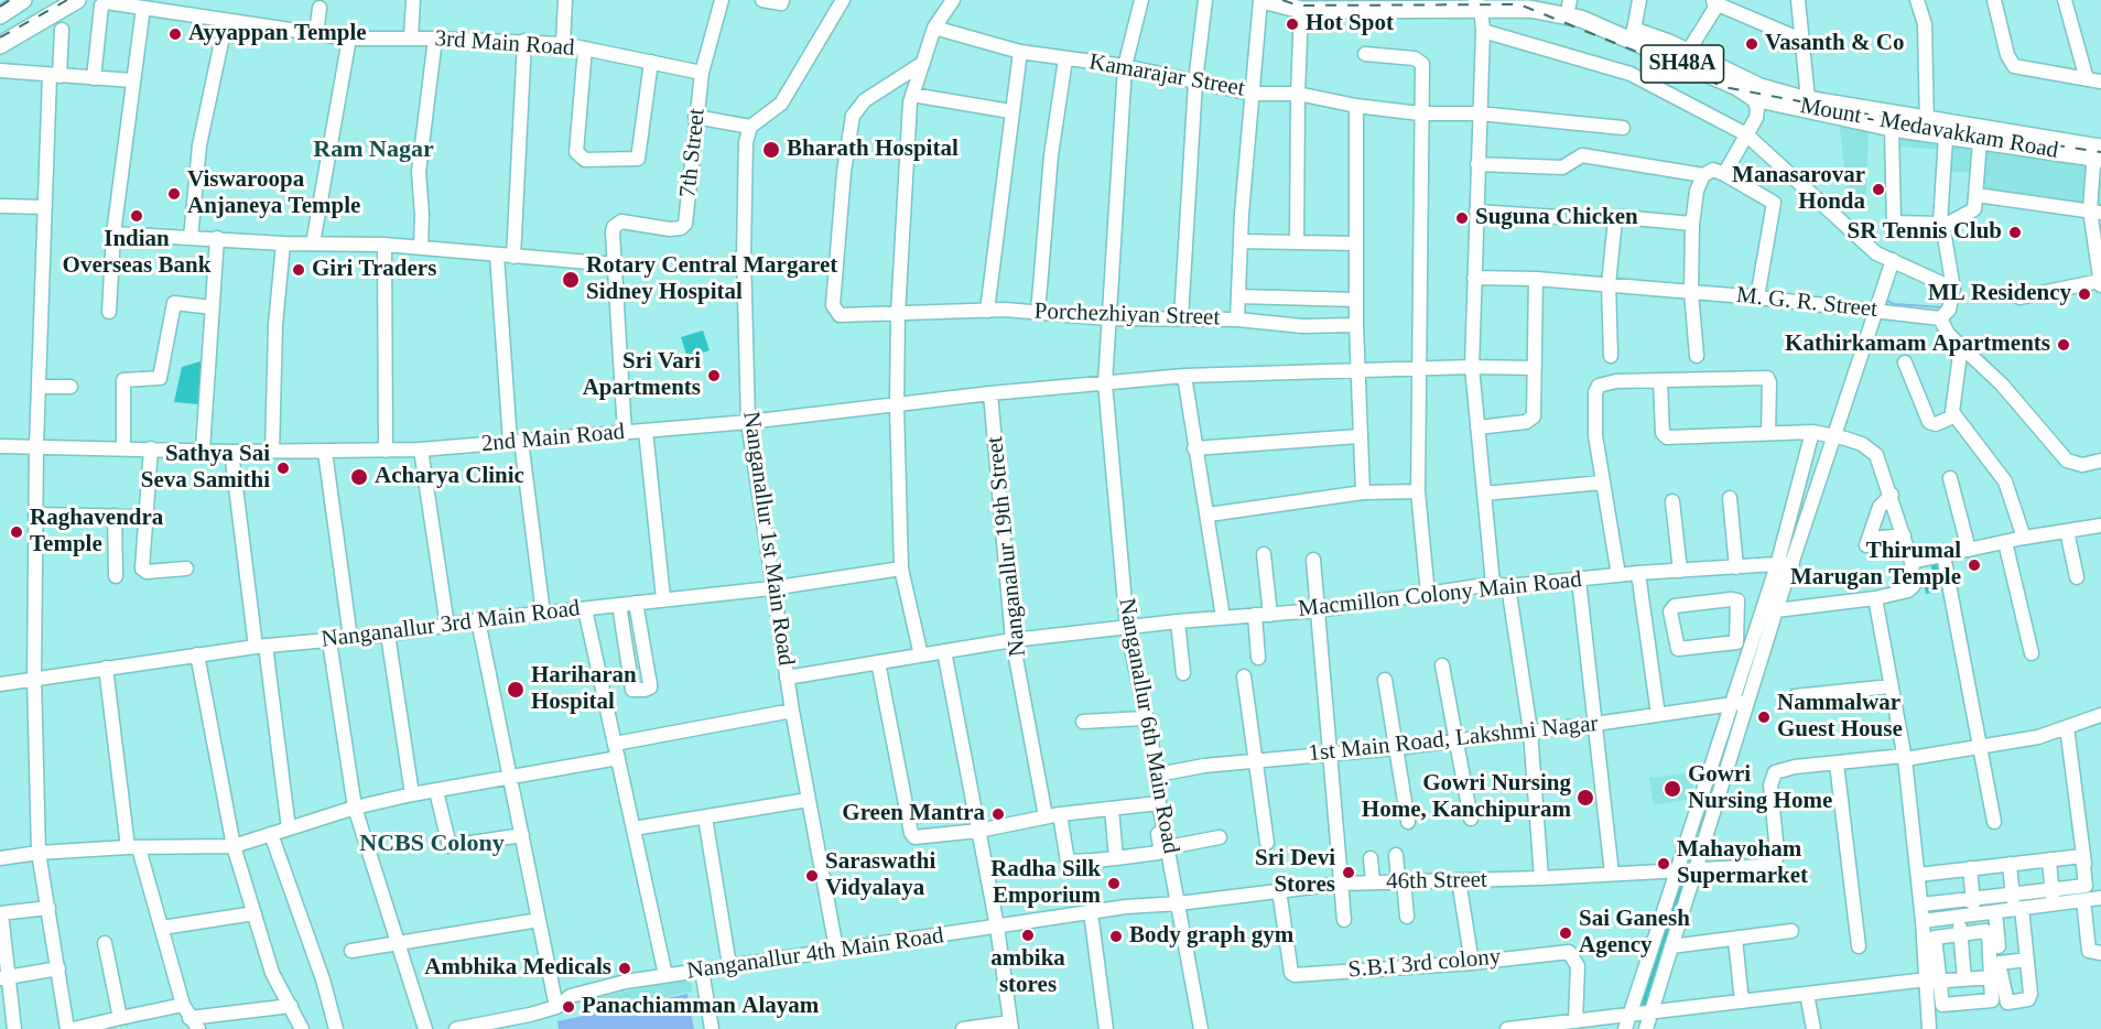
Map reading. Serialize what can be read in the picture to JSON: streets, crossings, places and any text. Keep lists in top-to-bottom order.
{
  "streets": {
    "main road": ["SH48A", "Mount - Medavakkam Road"],
    "street": [
      "3rd Main Road",
      "Kamarajar Street",
      "7th Street",
      "M. G. R. Street",
      "Porchezhiyan Street",
      "2nd Main Road",
      "Nanganallur 1st Main Road",
      "Nanganallur 19th Street",
      "Macmillon Colony Main Road",
      "Nanganallur 3rd Main Road",
      "Nanganallur 6th Main Road",
      "1st Main Road, Lakshmi Nagar",
      "46th Street",
      "Nanganallur 4th Main Road",
      "S.B.I 3rd colony"
    ]
  },
  "crossings": [
    ["3rd Main Road", "7th Street"],
    ["Kamarajar Street", "Nanganallur 6th Main Road"],
    ["7th Street", "2nd Main Road"],
    ["Porchezhiyan Street", "Nanganallur 6th Main Road"],
    ["2nd Main Road", "Nanganallur 1st Main Road"],
    ["2nd Main Road", "Nanganallur 19th Street"],
    ["2nd Main Road", "Nanganallur 6th Main Road"],
    ["Nanganallur 1st Main Road", "Macmillon Colony Main Road"],
    ["Nanganallur 1st Main Road", "Nanganallur 3rd Main Road"],
    ["Nanganallur 1st Main Road", "Nanganallur 4th Main Road"],
    ["Nanganallur 19th Street", "Macmillon Colony Main Road"],
    ["Macmillon Colony Main Road", "Nanganallur 6th Main Road"],
    ["Nanganallur 6th Main Road", "1st Main Road, Lakshmi Nagar"],
    ["Nanganallur 6th Main Road", "46th Street"],
    ["Nanganallur 6th Main Road", "Nanganallur 4th Main Road"],
    ["46th Street", "Nanganallur 4th Main Road"],
    ["46th Street", "S.B.I 3rd colony"]
  ],
  "districts": ["Ram Nagar", "NCBS Colony"],
  "places": [
    "Hot Spot",
    "Ayyappan Temple",
    "Vasanth & Co",
    "Bharath Hospital",
    "Manasarovar Honda",
    "Viswaroopa Anjaneya Temple",
    "Indian Overseas Bank",
    "Suguna Chicken",
    "SR Tennis Club",
    "Giri Traders",
    "Rotary Central Margaret Sidney Hospital",
    "ML Residency",
    "Kathirkamam Apartments",
    "Sri Vari Apartments",
    "Sathya Sai Seva Samithi",
    "Acharya Clinic",
    "Raghavendra Temple",
    "Thirumal Marugan Temple",
    "Hariharan Hospital",
    "Nammalwar Guest House",
    "Gowri Nursing Home",
    "Gowri Nursing Home, Kanchipuram",
    "Green Mantra",
    "Mahayoham Supermarket",
    "Sri Devi Stores",
    "Saraswathi Vidyalaya",
    "Radha Silk Emporium",
    "Sai Ganesh Agency",
    "ambika stores",
    "Body graph gym",
    "Ambhika Medicals",
    "Panachiamman Alayam"
  ]
}
